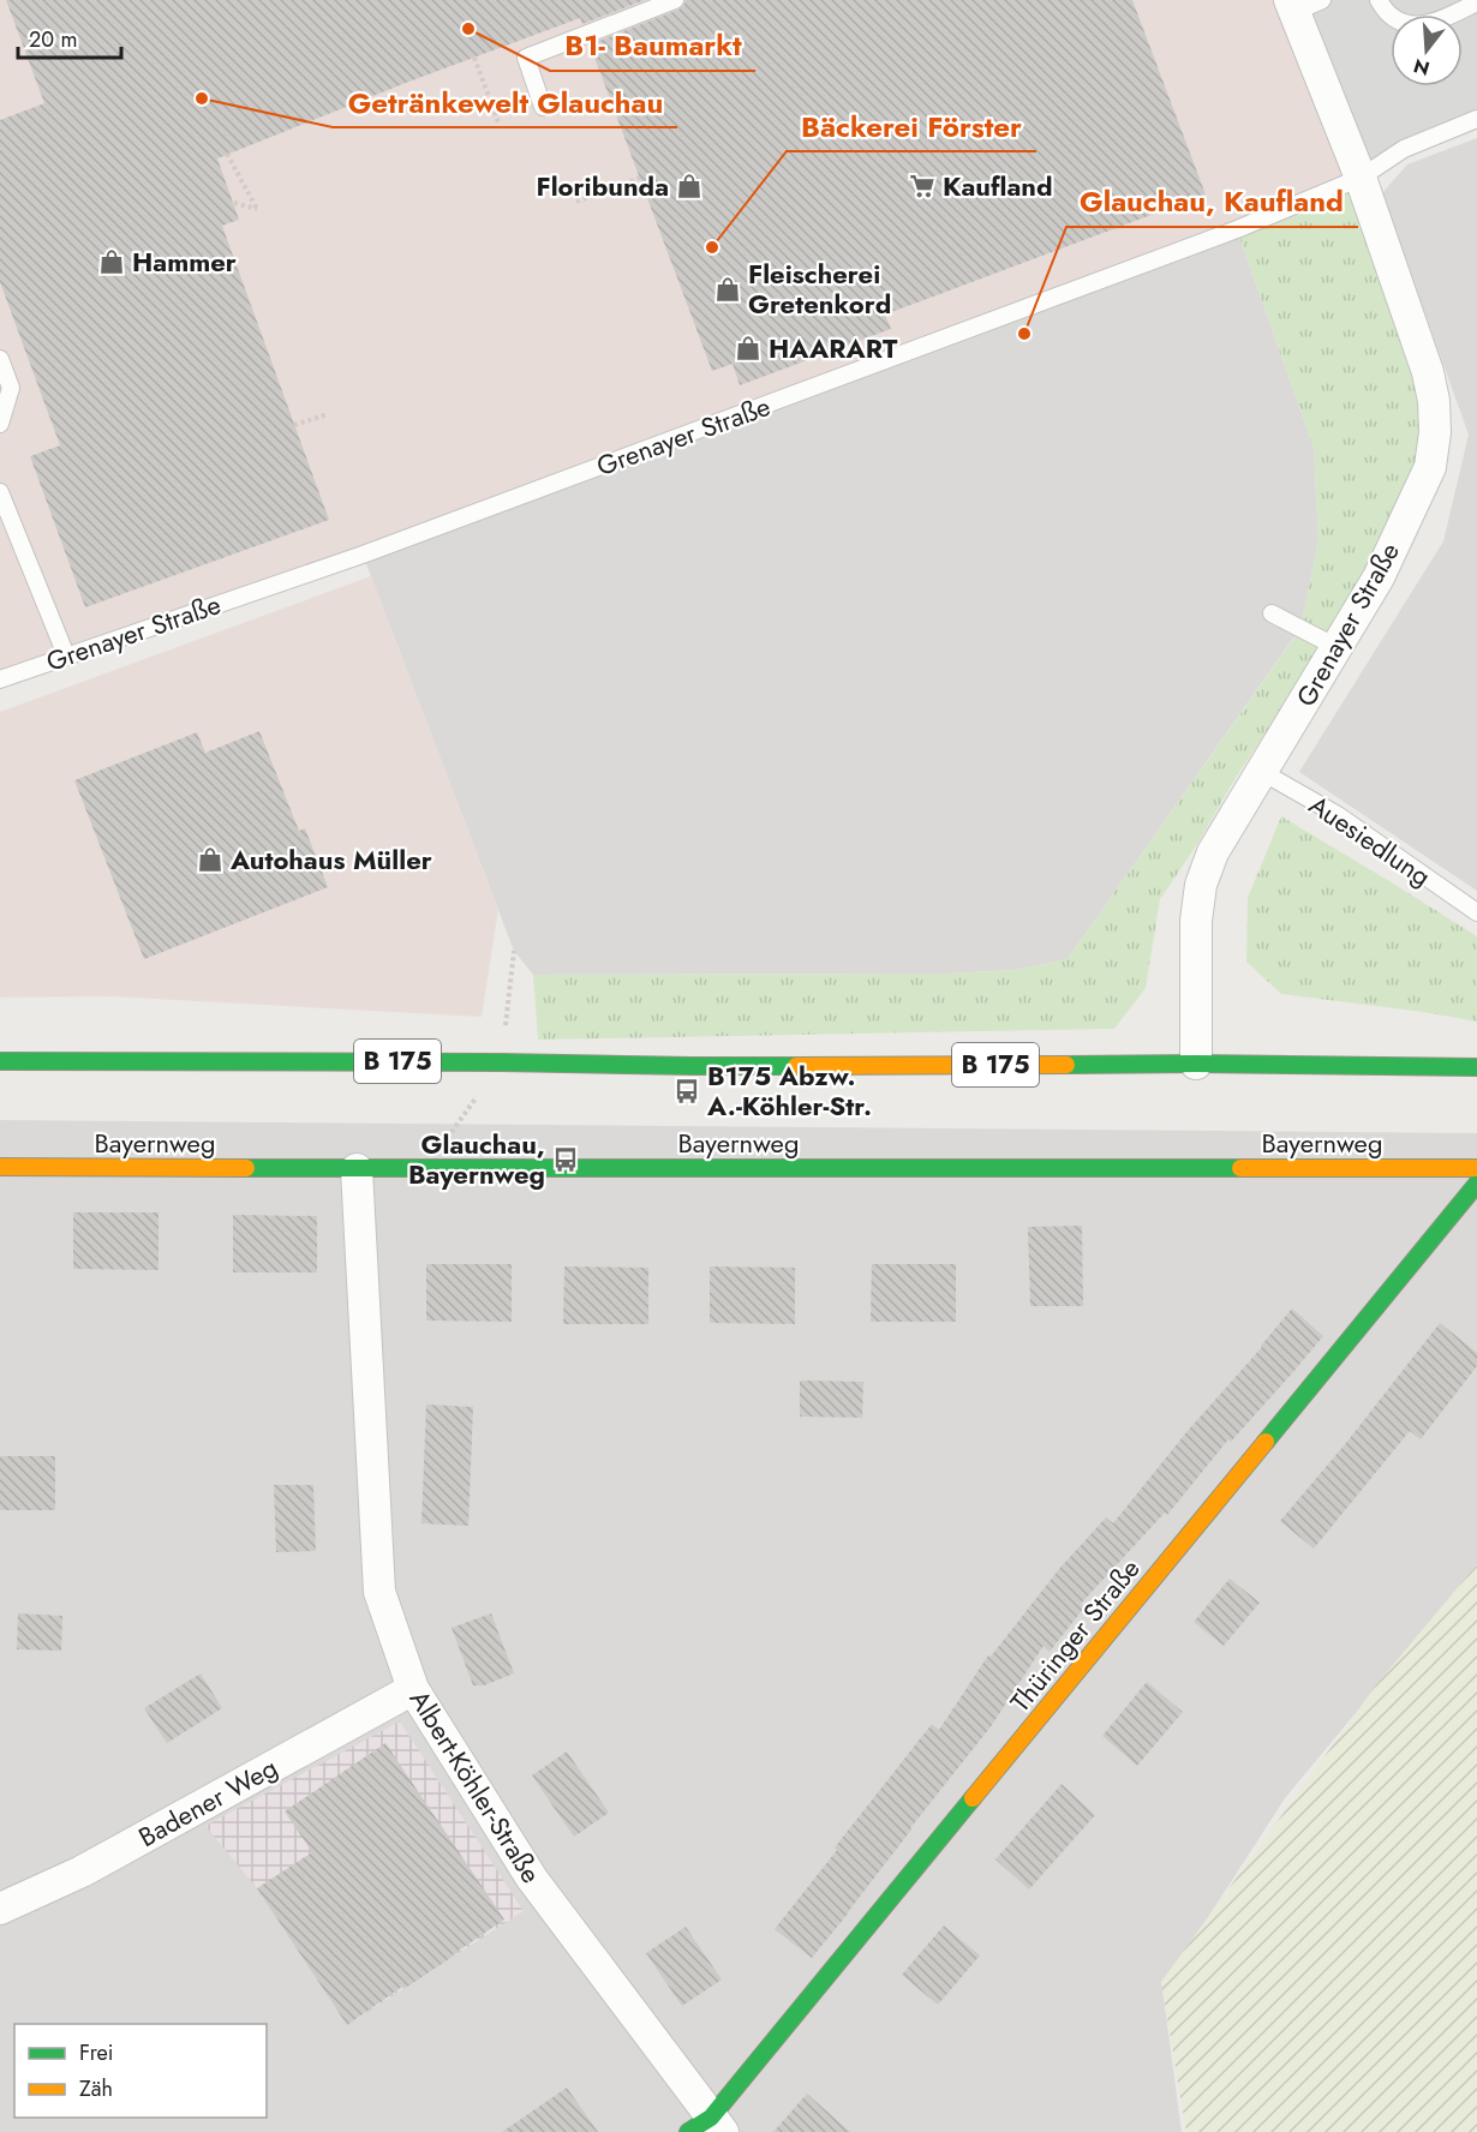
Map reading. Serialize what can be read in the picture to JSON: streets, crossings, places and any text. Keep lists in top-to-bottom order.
{
  "streets": {
    "street": [
      "Grenayer Straße",
      "B 175",
      "Bayernweg",
      "Thüringer Straße",
      "Albert-Köhler-Straße",
      "Badener Weg"
    ],
    "lane": ["Auesiedlung"]
  },
  "crossings": [
    ["Grenayer Straße", "Auesiedlung"],
    ["Grenayer Straße", "B 175"],
    ["Bayernweg", "Albert-Köhler-Straße"],
    ["Thüringer Straße", "Albert-Köhler-Straße"],
    ["Albert-Köhler-Straße", "Badener Weg"]
  ],
  "places": {
    "other": [
      "B1- Baumarkt",
      "Getränkewelt Glauchau",
      "Bäckerei Förster",
      "Glauchau, Kaufland"
    ],
    "shop": [
      "Floribunda",
      "Hammer",
      "Fleischerei Gretenkord",
      "HAARART",
      "Autohaus Müller"
    ],
    "supermarket": ["Kaufland"],
    "bus stop": ["B175 Abzw. A.-Köhler-Str.", "Glauchau, Bayernweg"]
  },
  "legend": ["Frei", "Zäh"],
  "scale_bar": "20 m",
  "north": "bottom"
}
